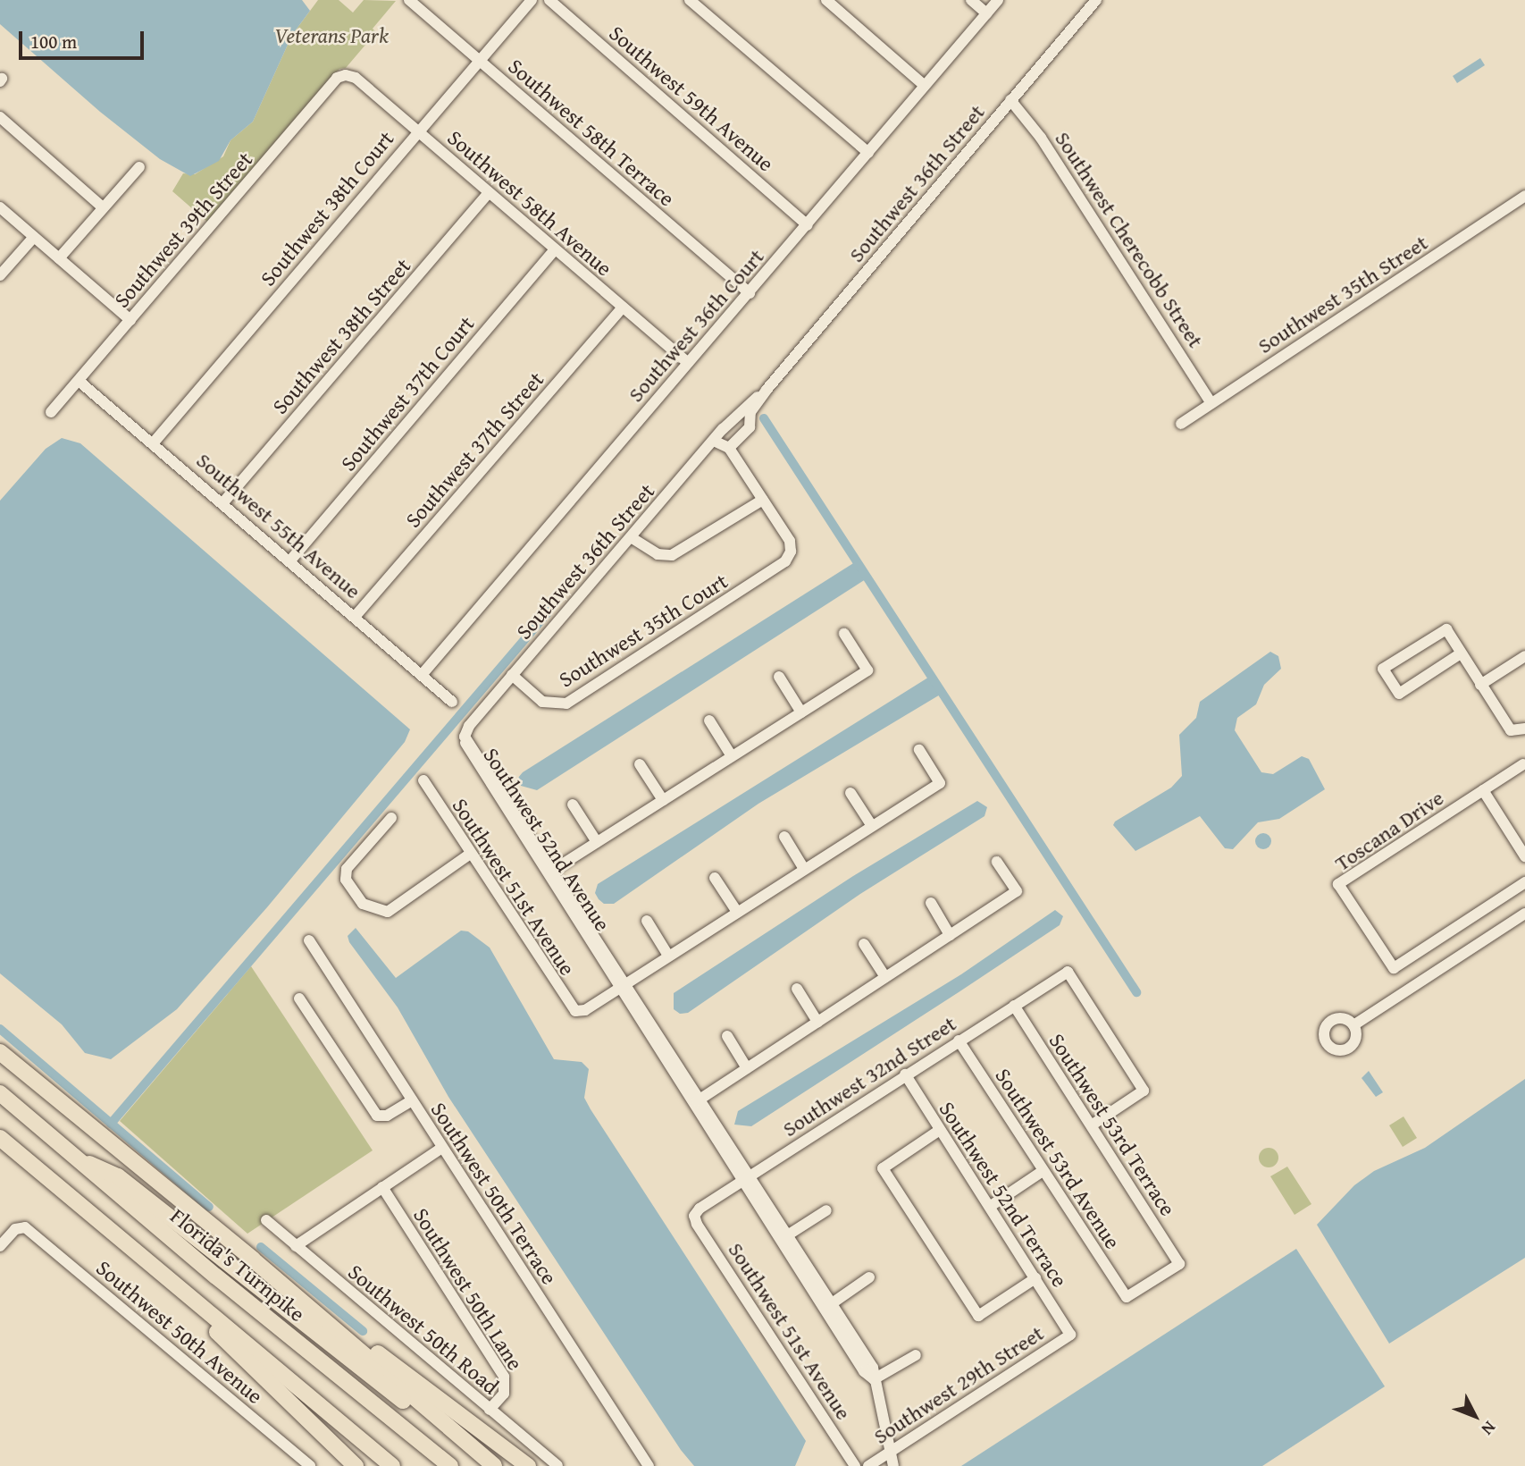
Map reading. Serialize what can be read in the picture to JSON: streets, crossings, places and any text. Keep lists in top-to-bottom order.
{
  "streets": {
    "highway": ["Florida's Turnpike"],
    "street": [
      "Southwest 59th Avenue",
      "Southwest 58th Terrace",
      "Southwest 36th Street",
      "Southwest 58th Avenue",
      "Southwest 38th Court",
      "Southwest 39th Street",
      "Southwest Cherecobb Street",
      "Southwest 35th Street",
      "Southwest 36th Court",
      "Southwest 38th Street",
      "Southwest 37th Court",
      "Southwest 37th Street",
      "Southwest 55th Avenue",
      "Southwest 35th Court",
      "Toscana Drive",
      "Southwest 52nd Avenue",
      "Southwest 51st Avenue",
      "Southwest 32nd Street",
      "Southwest 53rd Terrace",
      "Southwest 53rd Avenue",
      "Southwest 50th Terrace",
      "Southwest 52nd Terrace",
      "Southwest 50th Lane",
      "Southwest 50th Road",
      "Southwest 50th Avenue",
      "Southwest 29th Street"
    ]
  },
  "crossings": [
    ["Southwest 59th Avenue", "Southwest 36th Court"],
    ["Southwest 58th Terrace", "Southwest 38th Court"],
    ["Southwest 58th Terrace", "Southwest 36th Court"],
    ["Southwest 36th Street", "Southwest Cherecobb Street"],
    ["Southwest 36th Street", "Southwest 35th Court"],
    ["Southwest 36th Street", "Southwest 52nd Avenue"],
    ["Southwest 58th Avenue", "Southwest 38th Court"],
    ["Southwest 58th Avenue", "Southwest 39th Street"],
    ["Southwest 58th Avenue", "Southwest 36th Court"],
    ["Southwest 58th Avenue", "Southwest 38th Street"],
    ["Southwest 58th Avenue", "Southwest 37th Court"],
    ["Southwest 58th Avenue", "Southwest 37th Street"],
    ["Southwest 38th Court", "Southwest 55th Avenue"],
    ["Southwest 39th Street", "Southwest 55th Avenue"],
    ["Southwest Cherecobb Street", "Southwest 35th Street"],
    ["Southwest 36th Court", "Southwest 55th Avenue"],
    ["Southwest 38th Street", "Southwest 55th Avenue"],
    ["Southwest 37th Court", "Southwest 55th Avenue"],
    ["Southwest 37th Street", "Southwest 55th Avenue"],
    ["Southwest 52nd Avenue", "Southwest 51st Avenue"],
    ["Southwest 52nd Avenue", "Southwest 32nd Street"],
    ["Southwest 52nd Avenue", "Southwest 29th Street"],
    ["Southwest 51st Avenue", "Southwest 32nd Street"],
    ["Southwest 32nd Street", "Southwest 53rd Terrace"],
    ["Southwest 32nd Street", "Southwest 53rd Avenue"],
    ["Southwest 32nd Street", "Southwest 52nd Terrace"],
    ["Southwest 53rd Terrace", "Southwest 53rd Avenue"],
    ["Southwest 52nd Terrace", "Southwest 29th Street"],
    ["Southwest 50th Lane", "Southwest 50th Road"]
  ],
  "parks": ["Veterans Park"],
  "scale_bar": "100 m",
  "north": "bottom right"
}
